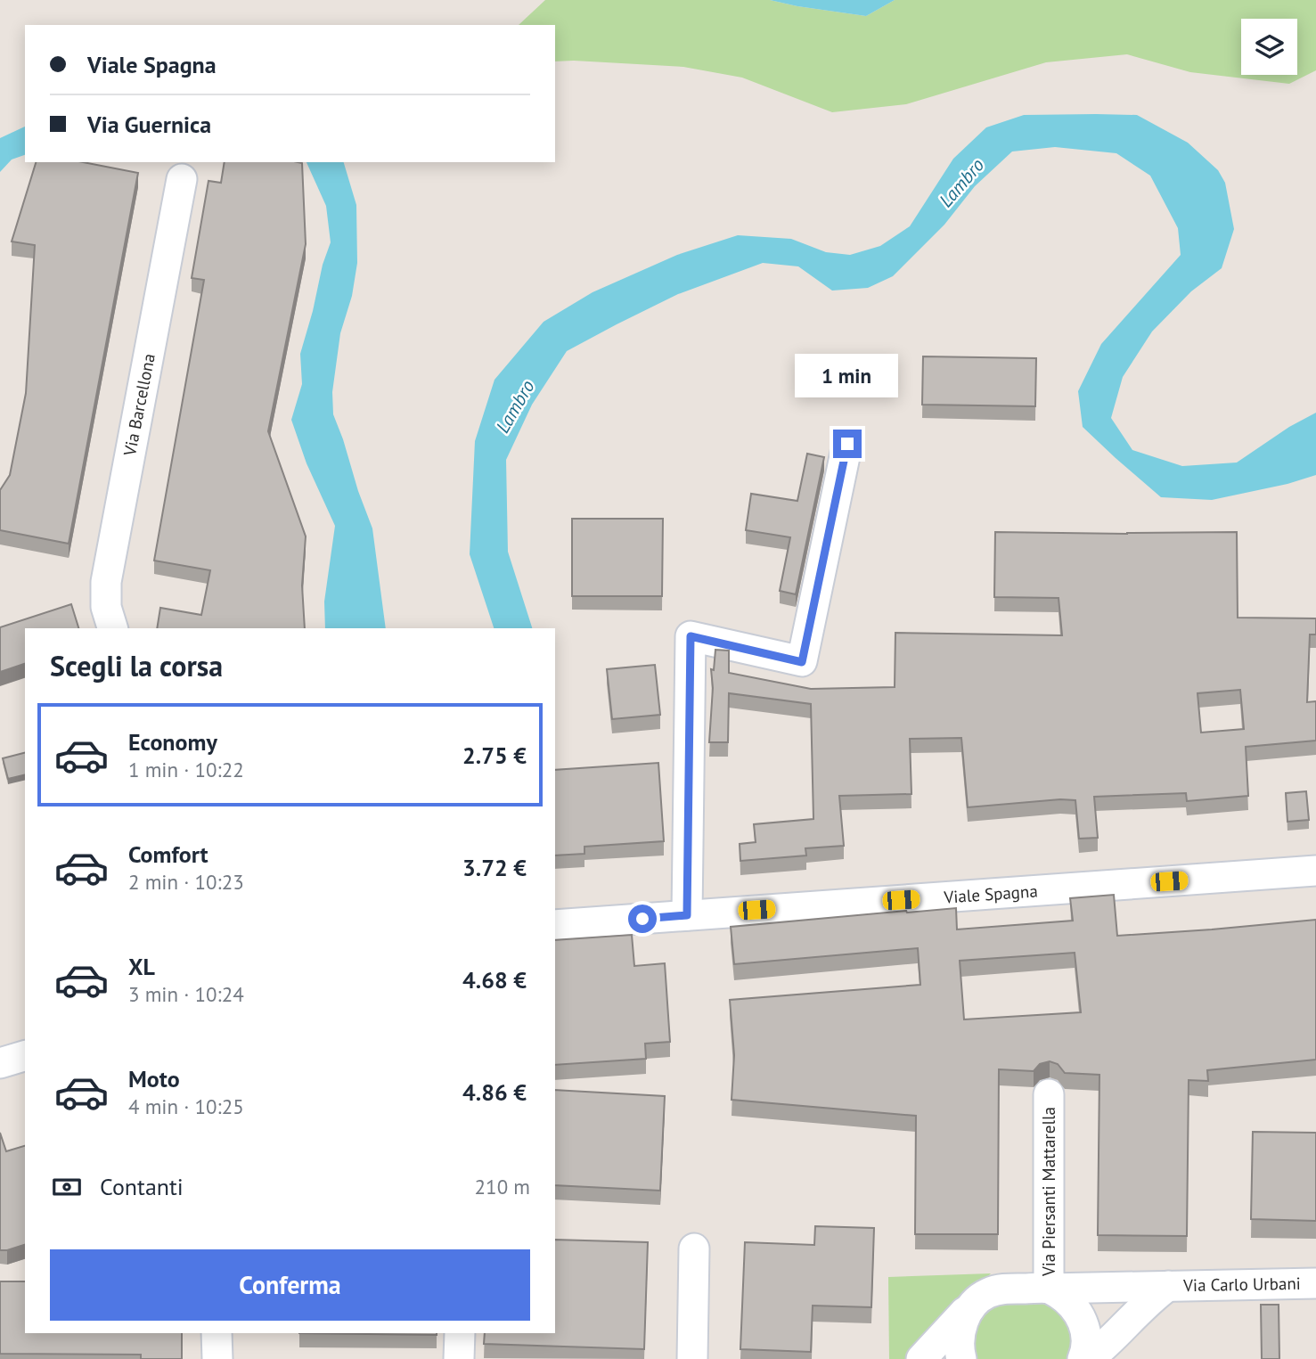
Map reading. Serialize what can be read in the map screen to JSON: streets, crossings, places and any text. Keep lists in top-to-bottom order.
{
  "streets": {
    "street": [
      "Via Barcellona",
      "Viale Spagna",
      "Via Piersanti Mattarella",
      "Via Carlo Urbani"
    ]
  },
  "crossings": [
    ["Via Piersanti Mattarella", "Via Carlo Urbani"]
  ],
  "water": ["Lambro"],
  "page": {
    "banner": ["Viale Spagna", "Via Guernica"],
    "bubble": "1 min",
    "heading": "Scegli la corsa",
    "list": [
      {
        "name": "Economy",
        "note": "1 min · 10:22",
        "value": "2.75 €"
      },
      {
        "name": "Comfort",
        "note": "2 min · 10:23",
        "value": "3.72 €"
      },
      {
        "name": "XL",
        "note": "3 min · 10:24",
        "value": "4.68 €"
      },
      {
        "name": "Moto",
        "note": "4 min · 10:25",
        "value": "4.86 €"
      }
    ],
    "pay": ["Contanti", "210 m"],
    "buttons": "Conferma"
  }
}
